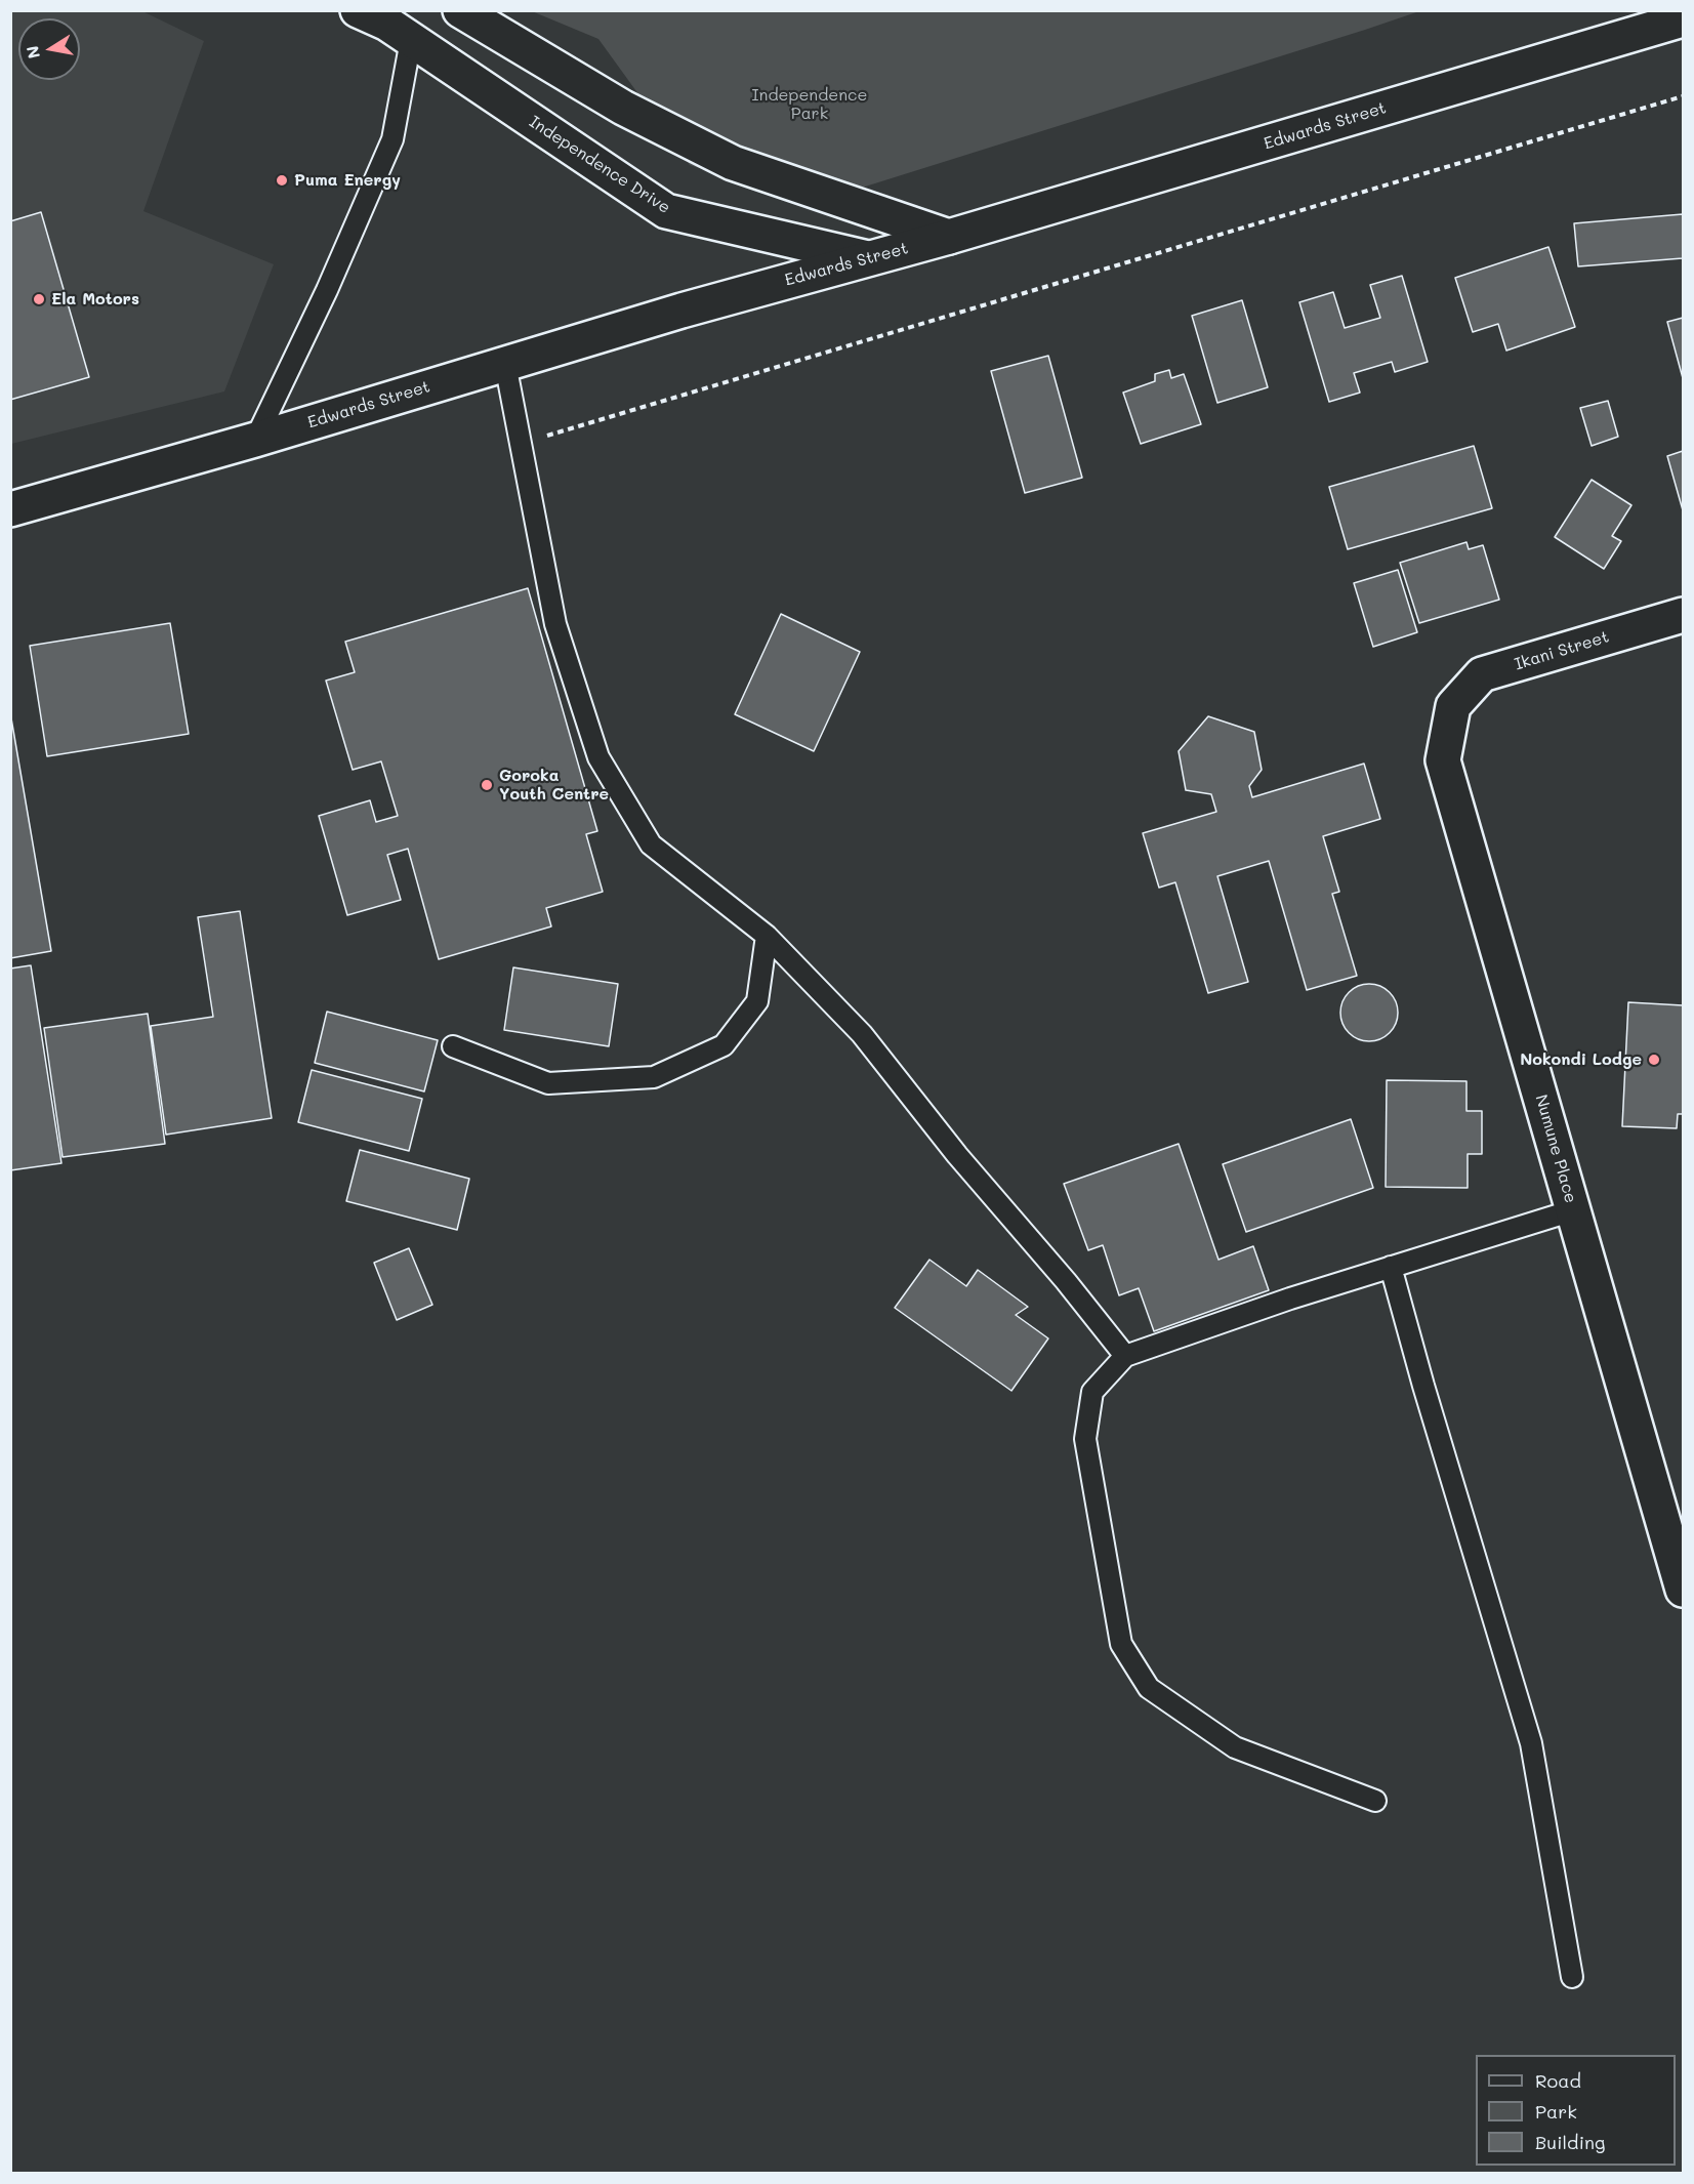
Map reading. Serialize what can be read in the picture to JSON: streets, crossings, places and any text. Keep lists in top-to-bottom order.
{
  "streets": {
    "main road": [
      "Edwards Street",
      "Independence Drive",
      "Ikani Street",
      "Numune Place"
    ]
  },
  "crossings": [
    ["Edwards Street", "Independence Drive"],
    ["Ikani Street", "Numune Place"]
  ],
  "parks": ["Independence Park"],
  "places": [
    "Puma Energy",
    "Ela Motors",
    "Goroka Youth Centre",
    "Nokondi Lodge"
  ],
  "legend": ["Road", "Park", "Building"],
  "north": "left"
}
